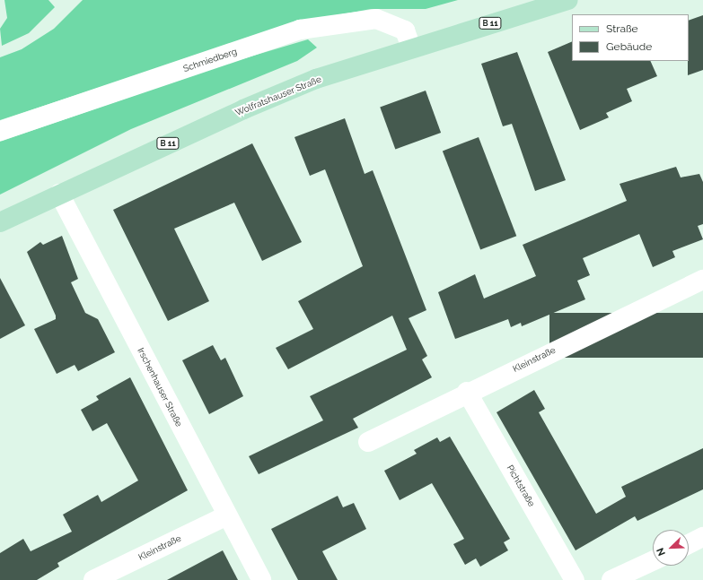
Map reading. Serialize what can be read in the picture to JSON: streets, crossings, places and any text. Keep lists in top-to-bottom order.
{
  "streets": {
    "main road": ["B 11", "Wolfratshauser Straße"],
    "street": [
      "Schmiedberg",
      "Kleinstraße",
      "Irschenhauser Straße",
      "Pichtstraße"
    ]
  },
  "crossings": [
    ["Schmiedberg", "Wolfratshauser Straße"],
    ["Wolfratshauser Straße", "Irschenhauser Straße"],
    ["Kleinstraße", "Irschenhauser Straße"],
    ["Kleinstraße", "Pichtstraße"]
  ],
  "legend": ["Straße", "Gebäude"],
  "north": "bottom left"
}
